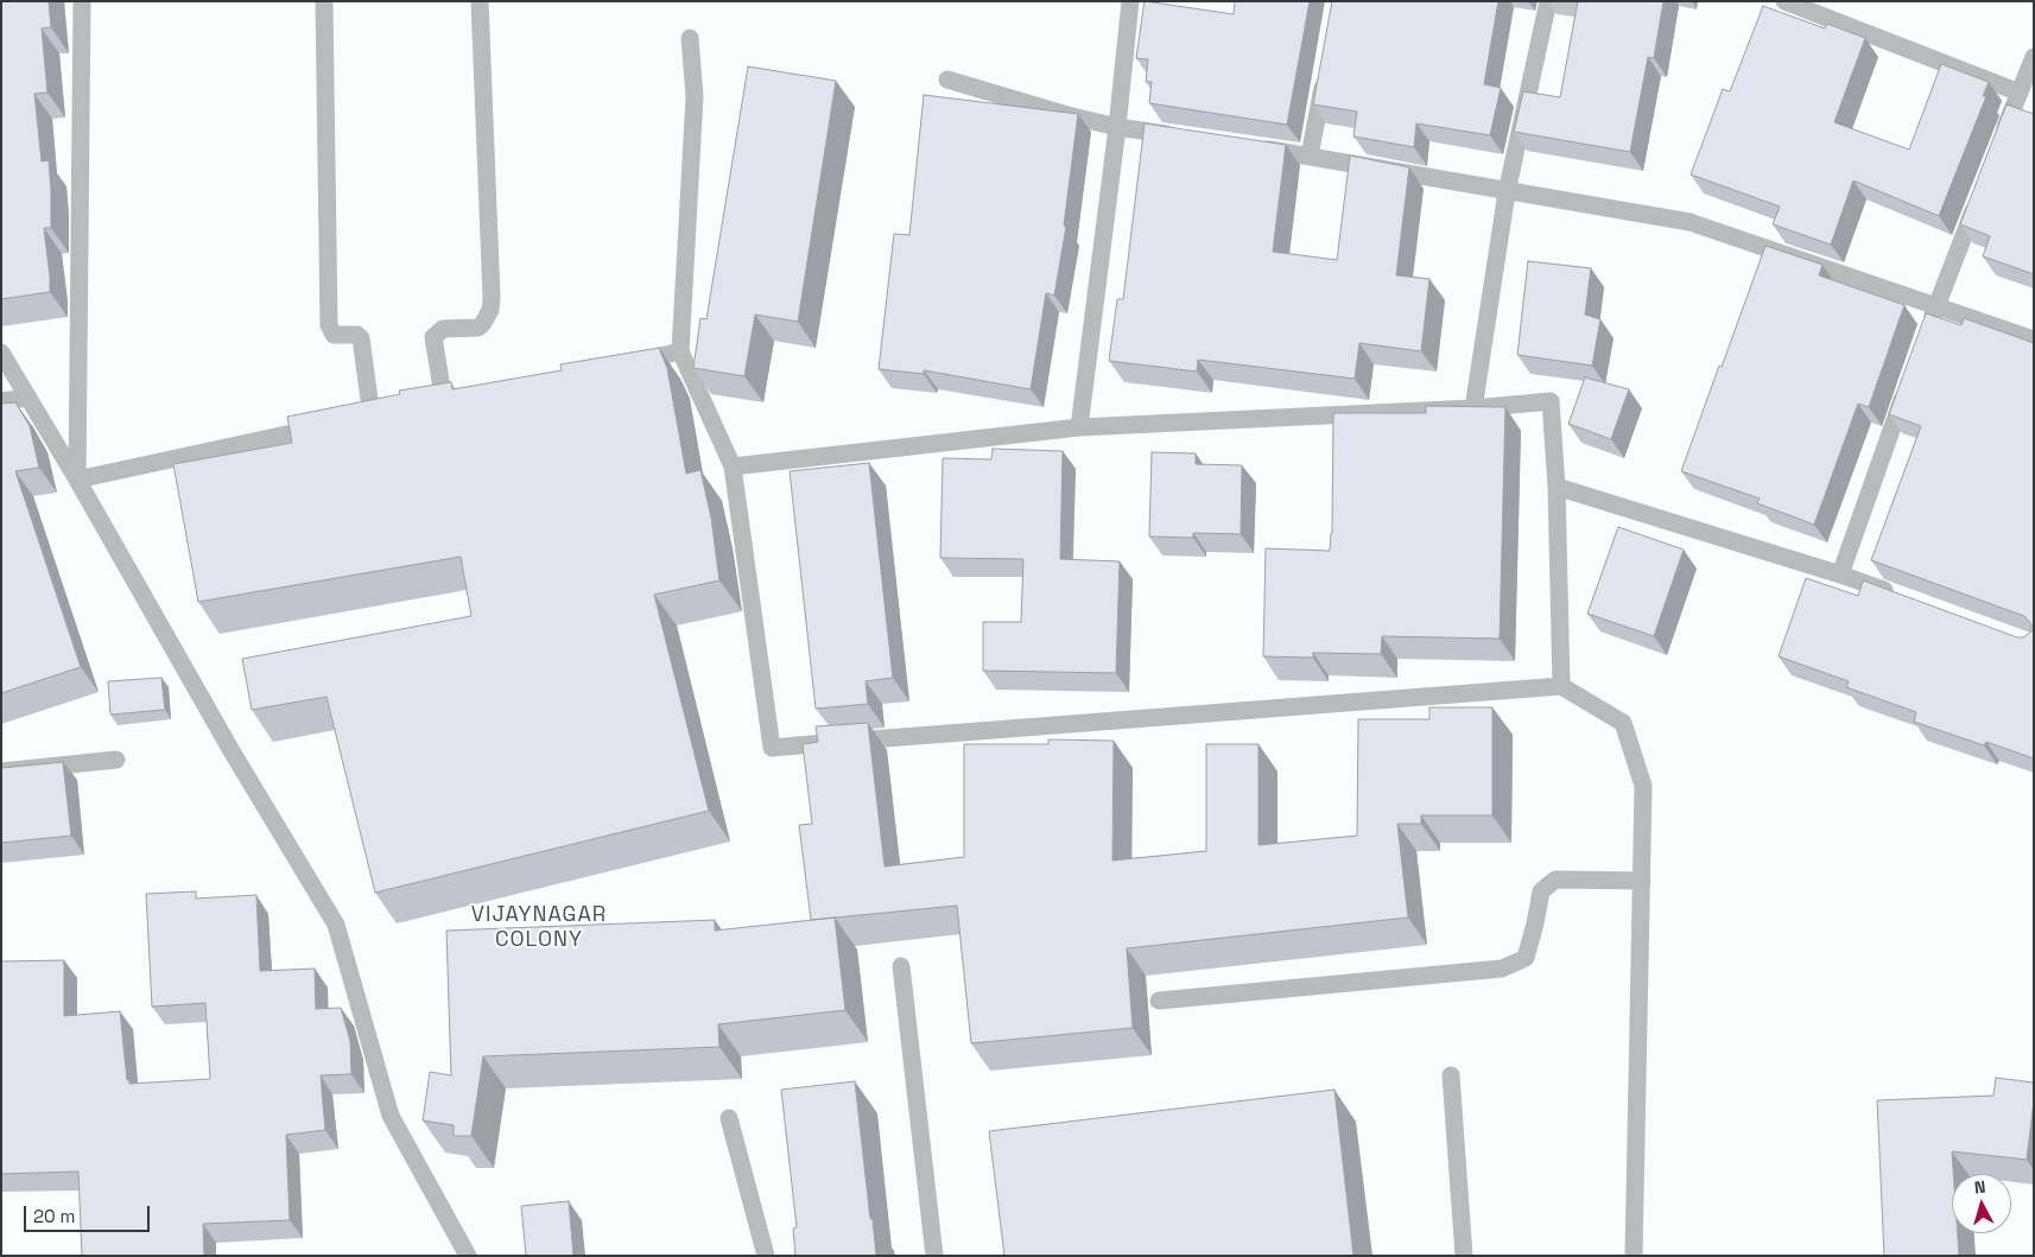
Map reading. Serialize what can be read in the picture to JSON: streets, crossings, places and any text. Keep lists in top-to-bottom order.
{
  "districts": ["VIJAYNAGAR COLONY"],
  "scale_bar": "20 m",
  "north": "top"
}
